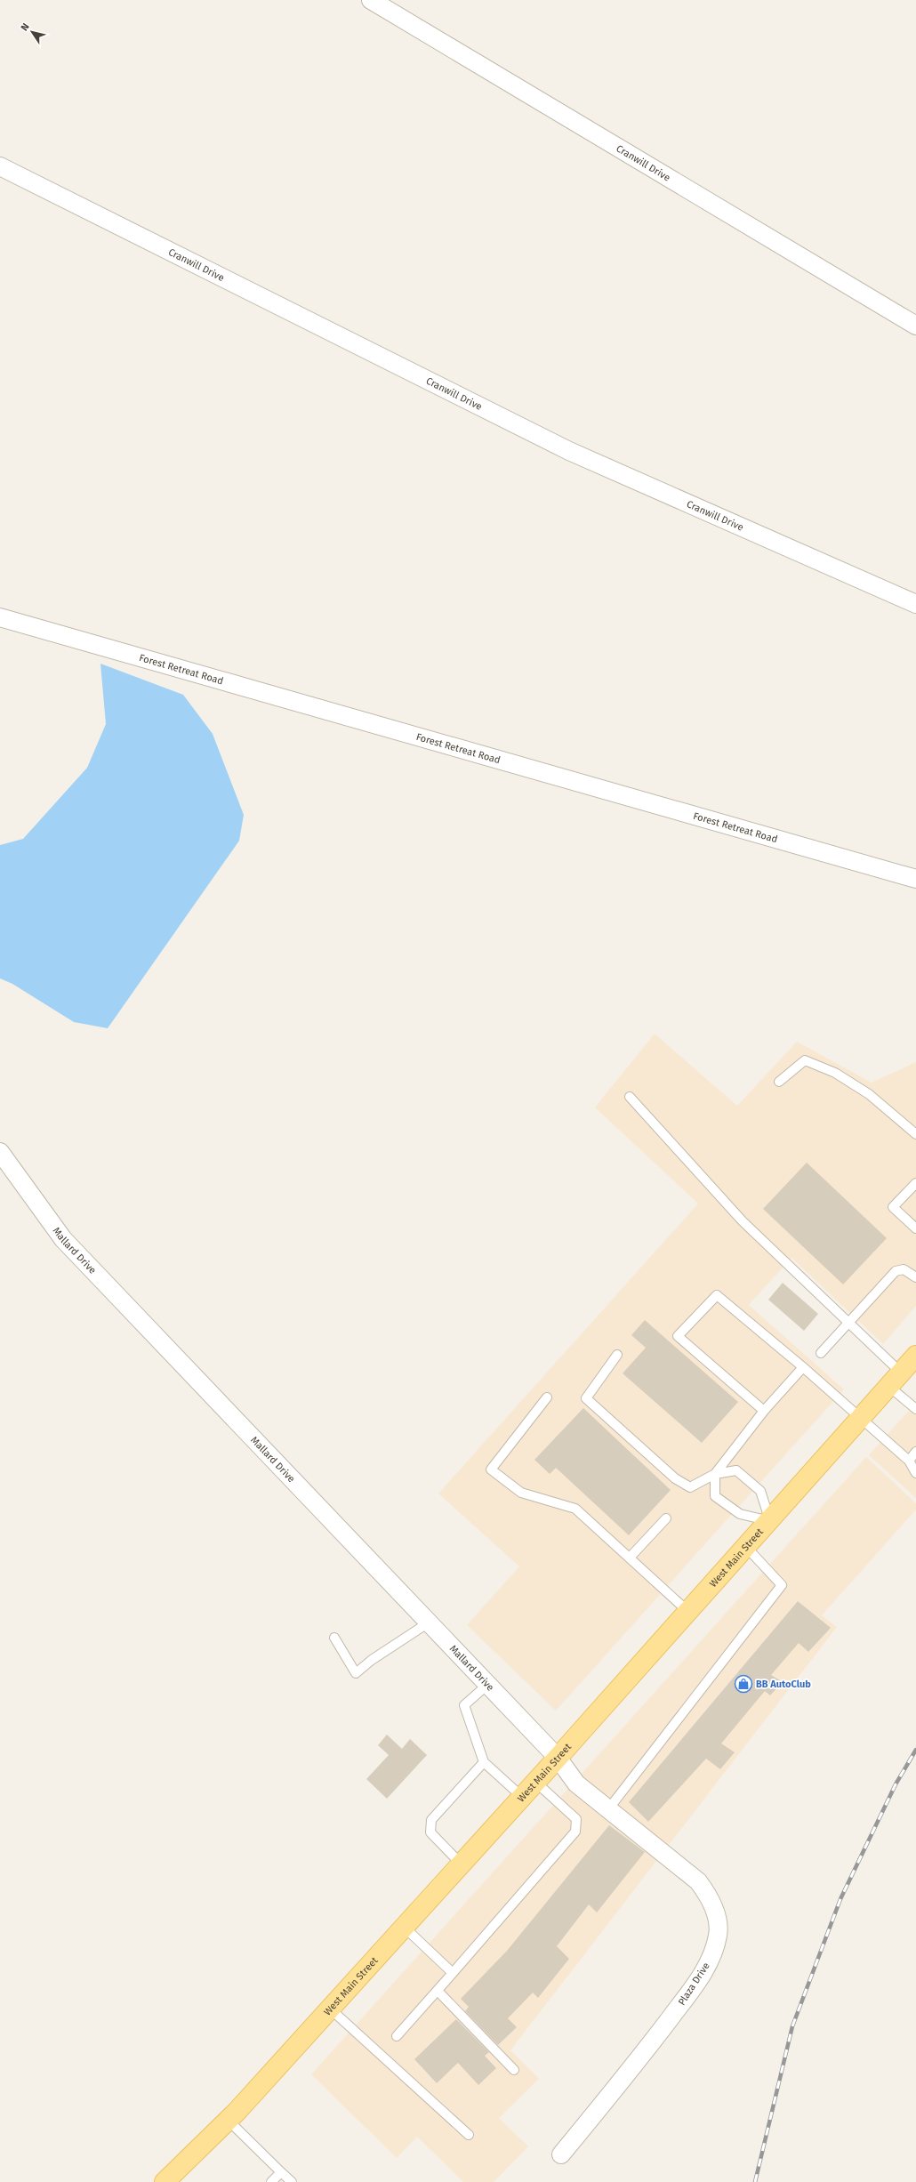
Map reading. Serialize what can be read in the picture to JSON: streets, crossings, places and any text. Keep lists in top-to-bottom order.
{
  "streets": {
    "main road": ["West Main Street"],
    "street": [
      "Cranwill Drive",
      "Forest Retreat Road",
      "Mallard Drive",
      "Plaza Drive"
    ]
  },
  "crossings": [
    ["Mallard Drive", "West Main Street"],
    ["Mallard Drive", "Plaza Drive"],
    ["West Main Street", "Plaza Drive"]
  ],
  "places": {
    "shop": ["BB AutoClub"]
  },
  "north": "top left"
}
